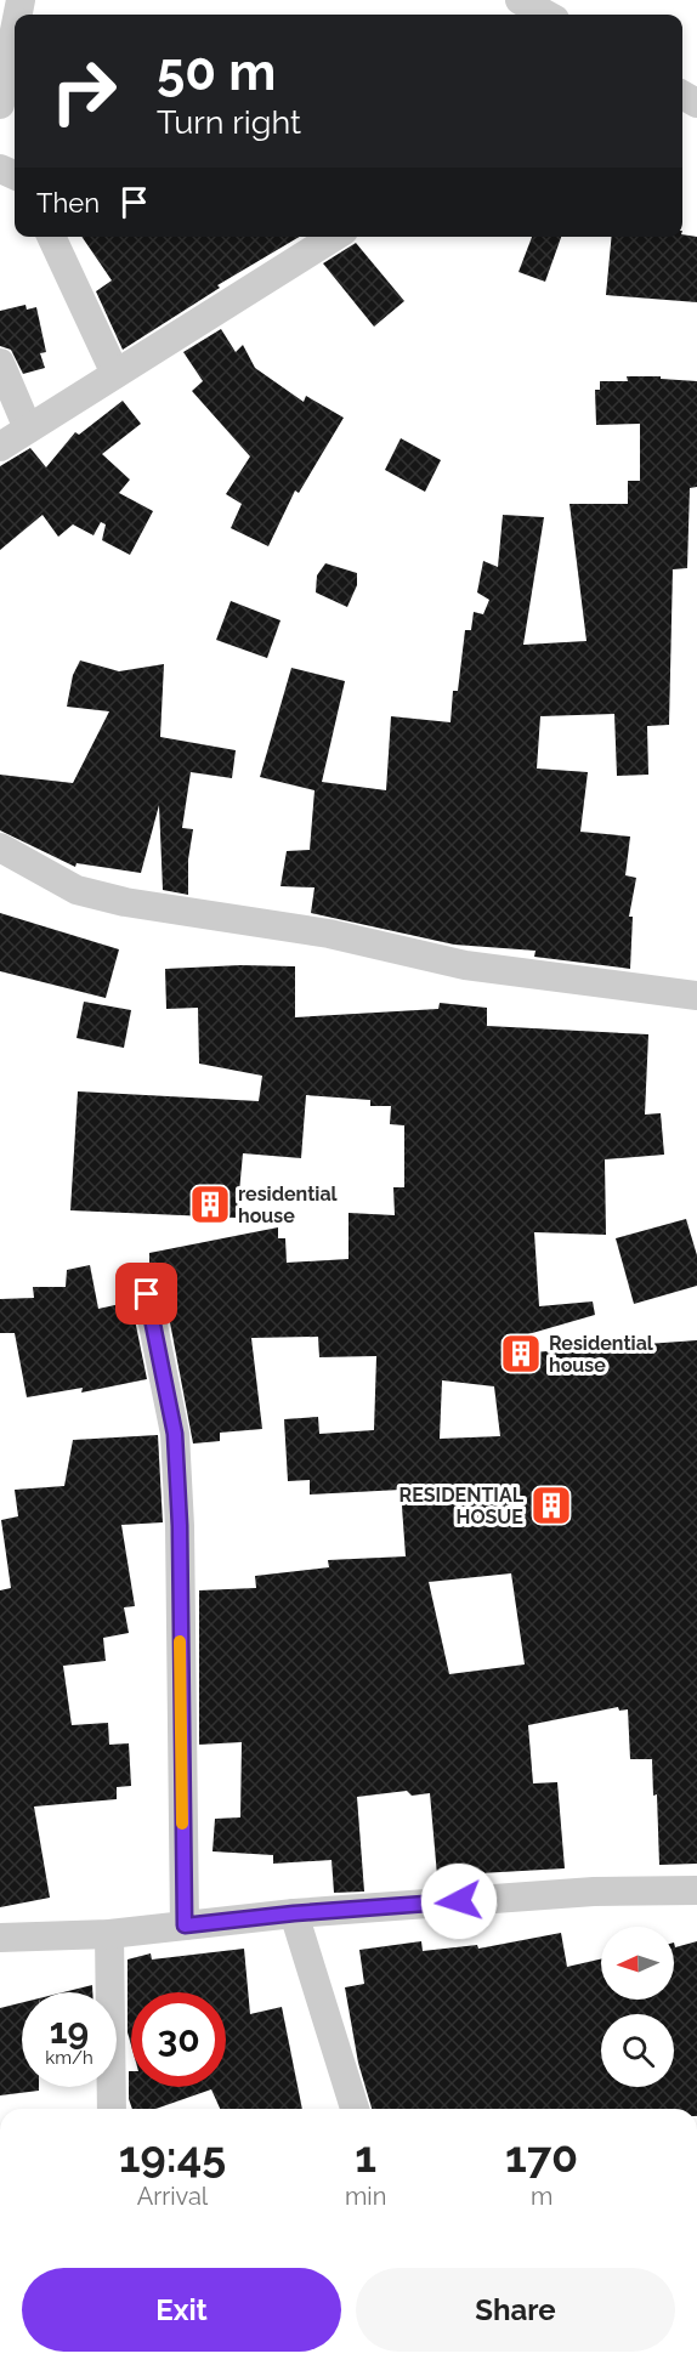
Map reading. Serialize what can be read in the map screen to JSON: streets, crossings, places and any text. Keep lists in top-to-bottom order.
{
  "places": {
    "building": ["residential house", "Residential house", "RESIDENTIAL HOSUE"]
  },
  "north": "left",
  "page": {
    "turn": ["50 m", "Turn right"],
    "then": "Then",
    "speed": "19 km/h",
    "limit": "30",
    "eta": [
      "19:45",
      "Arrival",
      "1",
      "min",
      "170",
      "m"
    ],
    "buttons": ["Exit", "Share"]
  }
}
